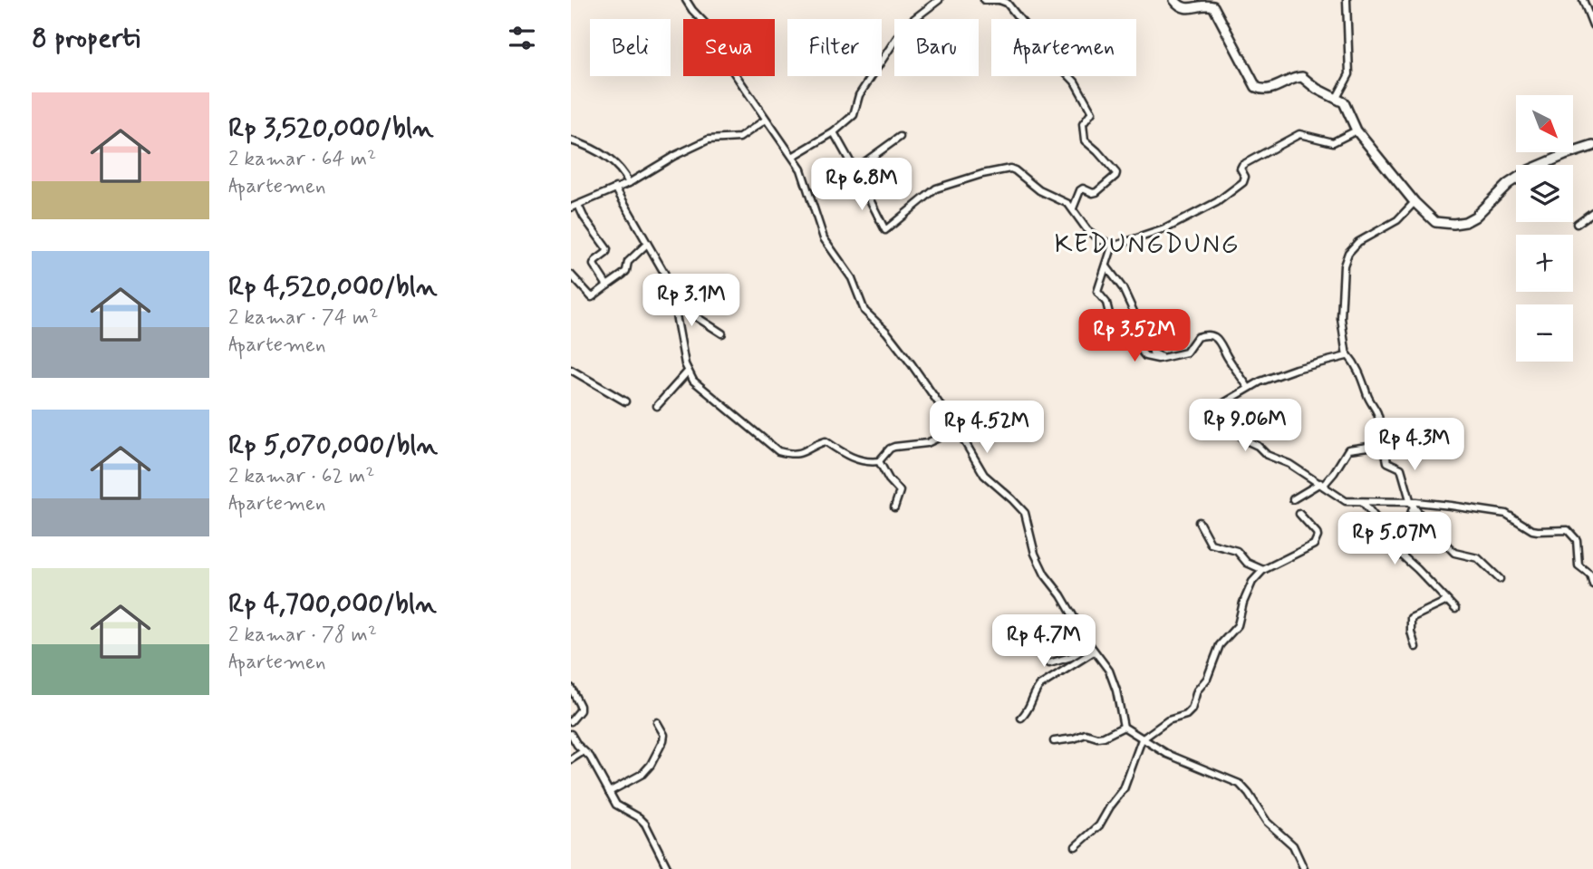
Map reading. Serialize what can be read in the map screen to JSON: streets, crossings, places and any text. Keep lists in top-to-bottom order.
{
  "districts": ["KEDUNGDUNG"],
  "north": "bottom right",
  "page": {
    "heading": "8 properti",
    "chip": [
      "Beli",
      "Sewa",
      "Filter",
      "Baru",
      "Apartemen"
    ],
    "list": [
      {
        "name": "Rp 3,520,000/bln",
        "note": "2 kamar · 64 m² · Apartemen"
      },
      {
        "name": "Rp 4,520,000/bln",
        "note": "2 kamar · 74 m² · Apartemen"
      },
      {
        "name": "Rp 5,070,000/bln",
        "note": "2 kamar · 62 m² · Apartemen"
      },
      {
        "name": "Rp 4,700,000/bln",
        "note": "2 kamar · 78 m² · Apartemen"
      }
    ],
    "map_buttons": ["+", "−"],
    "price": [
      "Rp 6.8M",
      "Rp 3.1M",
      "Rp 3.52M",
      "Rp 9.06M",
      "Rp 4.52M",
      "Rp 4.3M",
      "Rp 5.07M",
      "Rp 4.7M"
    ]
  }
}
